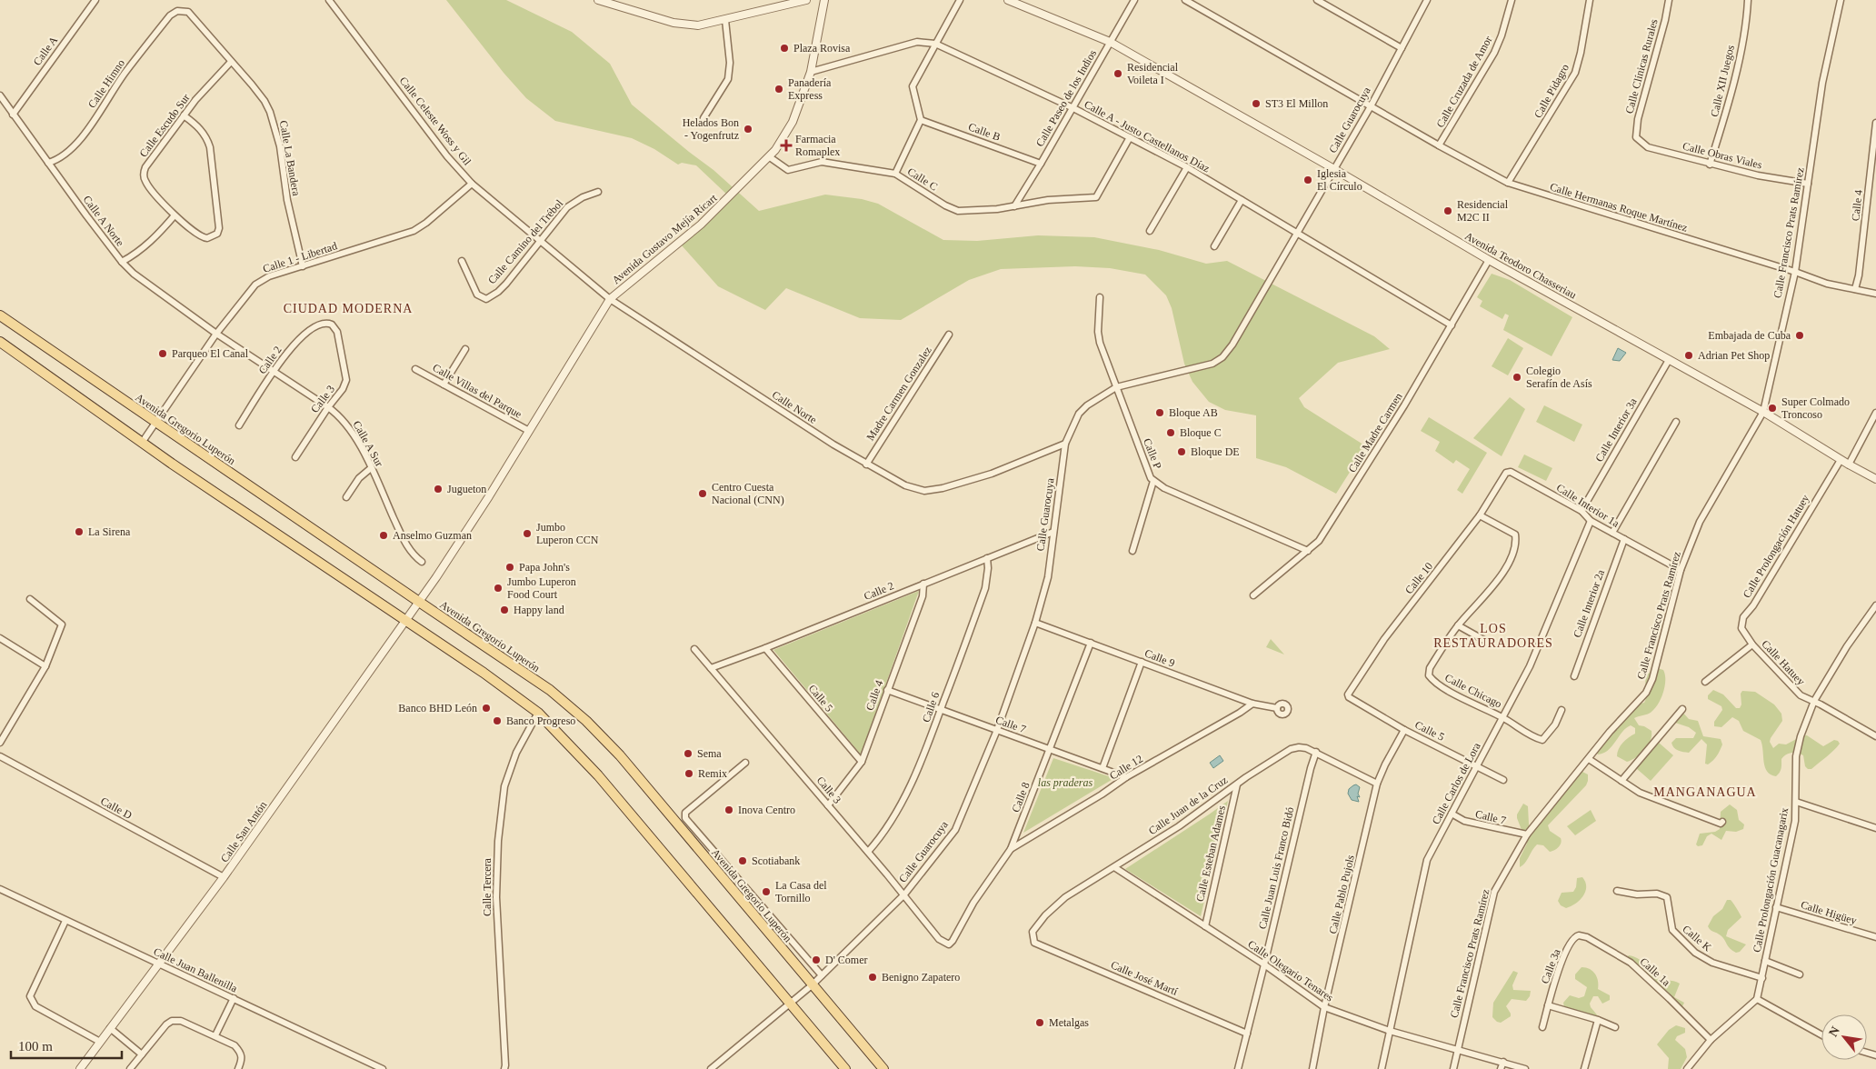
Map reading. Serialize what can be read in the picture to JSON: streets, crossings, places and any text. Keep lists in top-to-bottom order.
{
  "streets": {
    "main road": ["Avenida Gregorio Luperón"],
    "street": [
      "Calle A",
      "Calle Clínicas Rurales",
      "Calle XII Juegos",
      "Calle Cruzada de Amor",
      "Calle Himno",
      "Calle Pidagro",
      "Calle Paseo de los Indios",
      "Calle Guarocuya",
      "Calle Celeste Woss y Gil",
      "Calle Escudo Sur",
      "Calle B",
      "Calle A - Justo Castellanos Díaz",
      "Calle Obras Viales",
      "Calle La Bandera",
      "Calle C",
      "Calle 4",
      "Calle Hermanas Roque Martínez",
      "Calle A Norte",
      "Calle Francisco Prats Ramírez",
      "Avenida Gustavo Mejía Ricart",
      "Calle Camino del Trébol",
      "Calle 1 - Libertad",
      "Avenida Teodoro Chasseriau",
      "Calle 2",
      "Calle Villas del Parque",
      "Madre Carmen Gonzalez",
      "Calle 3",
      "Calle Norte",
      "Calle Interior 3a",
      "Calle Madre Carmen",
      "Calle A Sur",
      "Calle P",
      "Calle Interior 1a",
      "Calle Prolongación Hatuey",
      "Calle 10",
      "Calle Interior 2a",
      "Calle 9",
      "Calle Hatuey",
      "Calle Chicago",
      "Calle 5",
      "Calle 6",
      "Calle 7",
      "Calle 12",
      "Calle Carlos de Lora",
      "Calle 8",
      "Calle Juan de la Cruz",
      "Calle D",
      "Calle San Antón",
      "Calle Esteban Adames",
      "Calle Juan Luis Franco Bidó",
      "Calle Prolongación Guacanagarix",
      "Calle Tercera",
      "Calle Pablo Pujols",
      "Calle Higüey",
      "Calle K",
      "Calle 3a",
      "Calle Juan Ballenilla",
      "Calle Olegario Tenares",
      "Calle 1a",
      "Calle José Martí"
    ]
  },
  "crossings": [
    ["Calle A", "Calle A Norte"],
    ["Calle Clínicas Rurales", "Calle Obras Viales"],
    ["Calle XII Juegos", "Calle Obras Viales"],
    ["Calle Cruzada de Amor", "Calle Hermanas Roque Martínez"],
    ["Calle Himno", "Calle La Bandera"],
    ["Calle Himno", "Calle A Norte"],
    ["Calle Pidagro", "Calle Hermanas Roque Martínez"],
    ["Calle Paseo de los Indios", "Calle B"],
    ["Calle Paseo de los Indios", "Calle A - Justo Castellanos Díaz"],
    ["Calle Paseo de los Indios", "Calle C"],
    ["Calle Paseo de los Indios", "Avenida Teodoro Chasseriau"],
    ["Calle Guarocuya", "Calle A - Justo Castellanos Díaz"],
    ["Calle Guarocuya", "Calle Hermanas Roque Martínez"],
    ["Calle Guarocuya", "Avenida Teodoro Chasseriau"],
    ["Calle Guarocuya", "Calle 2"],
    ["Calle Guarocuya", "Calle 3"],
    ["Calle Guarocuya", "Calle Norte"],
    ["Calle Guarocuya", "Avenida Gregorio Luperón"],
    ["Calle Guarocuya", "Calle P"],
    ["Calle Guarocuya", "Calle 9"],
    ["Calle Guarocuya", "Calle 7"],
    ["Calle Celeste Woss y Gil", "Calle Camino del Trébol"],
    ["Calle Celeste Woss y Gil", "Calle 1 - Libertad"],
    ["Calle Celeste Woss y Gil", "Calle Norte"],
    ["Calle Escudo Sur", "Calle La Bandera"],
    ["Calle A - Justo Castellanos Díaz", "Calle C"],
    ["Calle A - Justo Castellanos Díaz", "Avenida Gustavo Mejía Ricart"],
    ["Calle A - Justo Castellanos Díaz", "Calle Madre Carmen"],
    ["Calle Obras Viales", "Calle Francisco Prats Ramírez"],
    ["Calle La Bandera", "Calle 1 - Libertad"],
    ["Calle C", "Avenida Gustavo Mejía Ricart"],
    ["Calle 4", "Calle Hermanas Roque Martínez"],
    ["Calle 4", "Calle 2"],
    ["Calle 4", "Calle 3"],
    ["Calle 4", "Calle 5"],
    ["Calle 4", "Calle 7"],
    ["Calle Hermanas Roque Martínez", "Calle Francisco Prats Ramírez"],
    ["Calle A Norte", "Calle 1 - Libertad"],
    ["Calle A Norte", "Calle A Sur"],
    ["Calle Francisco Prats Ramírez", "Avenida Teodoro Chasseriau"],
    ["Calle Francisco Prats Ramírez", "Calle Interior 1a"],
    ["Calle Francisco Prats Ramírez", "Calle 7"],
    ["Calle Francisco Prats Ramírez", "Calle Olegario Tenares"],
    ["Avenida Gustavo Mejía Ricart", "Calle Villas del Parque"],
    ["Avenida Gustavo Mejía Ricart", "Calle Norte"],
    ["Avenida Gustavo Mejía Ricart", "Avenida Gregorio Luperón"],
    ["Avenida Gustavo Mejía Ricart", "Calle San Antón"],
    ["Calle Camino del Trébol", "Calle Norte"],
    ["Calle 1 - Libertad", "Avenida Gregorio Luperón"],
    ["Calle 1 - Libertad", "Calle A Sur"],
    ["Avenida Teodoro Chasseriau", "Calle Interior 3a"],
    ["Avenida Teodoro Chasseriau", "Calle Madre Carmen"],
    ["Avenida Teodoro Chasseriau", "Calle Prolongación Hatuey"],
    ["Calle 2", "Calle 3"],
    ["Calle 2", "Calle A Sur"],
    ["Calle 2", "Calle 5"],
    ["Calle 2", "Calle 6"],
    ["Madre Carmen Gonzalez", "Calle Norte"],
    ["Calle 3", "Calle A Sur"],
    ["Calle 3", "Calle 6"],
    ["Calle 3", "Calle 8"],
    ["Avenida Gregorio Luperón", "Calle San Antón"],
    ["Calle Interior 3a", "Calle Interior 1a"],
    ["Calle Madre Carmen", "Calle P"],
    ["Calle Interior 1a", "Calle 10"],
    ["Calle Interior 1a", "Calle Interior 2a"],
    ["Calle Interior 1a", "Calle Carlos de Lora"],
    ["Calle Prolongación Hatuey", "Calle Hatuey"],
    ["Calle 10", "Calle Chicago"],
    ["Calle 10", "Calle 5"],
    ["Calle 9", "Calle 12"],
    ["Calle 9", "Calle 8"],
    ["Calle Hatuey", "Calle Prolongación Guacanagarix"],
    ["Calle Chicago", "Calle Carlos de Lora"],
    ["Calle 5", "Calle Carlos de Lora"],
    ["Calle 5", "Calle Pablo Pujols"],
    ["Calle 6", "Calle 7"],
    ["Calle 7", "Calle 12"],
    ["Calle 7", "Calle Carlos de Lora"],
    ["Calle 7", "Calle 8"],
    ["Calle 12", "Calle 8"],
    ["Calle Carlos de Lora", "Calle Olegario Tenares"],
    ["Calle Juan de la Cruz", "Calle Esteban Adames"],
    ["Calle Juan de la Cruz", "Calle Juan Luis Franco Bidó"],
    ["Calle Juan de la Cruz", "Calle Pablo Pujols"],
    ["Calle Juan de la Cruz", "Calle Olegario Tenares"],
    ["Calle Juan de la Cruz", "Calle José Martí"],
    ["Calle D", "Calle San Antón"],
    ["Calle San Antón", "Calle Juan Ballenilla"],
    ["Calle Esteban Adames", "Calle Olegario Tenares"],
    ["Calle Juan Luis Franco Bidó", "Calle Olegario Tenares"],
    ["Calle Juan Luis Franco Bidó", "Calle José Martí"],
    ["Calle Prolongación Guacanagarix", "Calle Higüey"],
    ["Calle Prolongación Guacanagarix", "Calle K"],
    ["Calle Pablo Pujols", "Calle Olegario Tenares"],
    ["Calle 3a", "Calle 1a"]
  ],
  "districts": ["CIUDAD MODERNA", "LOS RESTAURADORES", "MANGANAGUA"],
  "parks": ["las praderas"],
  "places": {
    "other": [
      "Plaza Rovisa",
      "Residencial Voileta I",
      "Panadería Express",
      "ST3 El Millon",
      "Helados Bon - Yogenfrutz",
      "Iglesia El Círculo",
      "Residencial M2C II",
      "Embajada de Cuba",
      "Parqueo El Canal",
      "Adrian Pet Shop",
      "Colegio Serafín de Asís",
      "Super Colmado Troncoso",
      "Bloque AB",
      "Bloque C",
      "Bloque DE",
      "Jugueton",
      "Centro Cuesta Nacional (CNN)",
      "La Sirena",
      "Jumbo Luperon CCN",
      "Anselmo Guzman",
      "Papa John's",
      "Jumbo Luperon Food Court",
      "Happy land",
      "Banco BHD León",
      "Banco Progreso",
      "Sema",
      "Remix",
      "Inova Centro",
      "Scotiabank",
      "La Casa del Tornillo",
      "D' Comer",
      "Benigno Zapatero",
      "Metalgas"
    ],
    "health": ["Farmacia Romaplex"]
  },
  "scale_bar": "100 m",
  "north": "top left"
}
